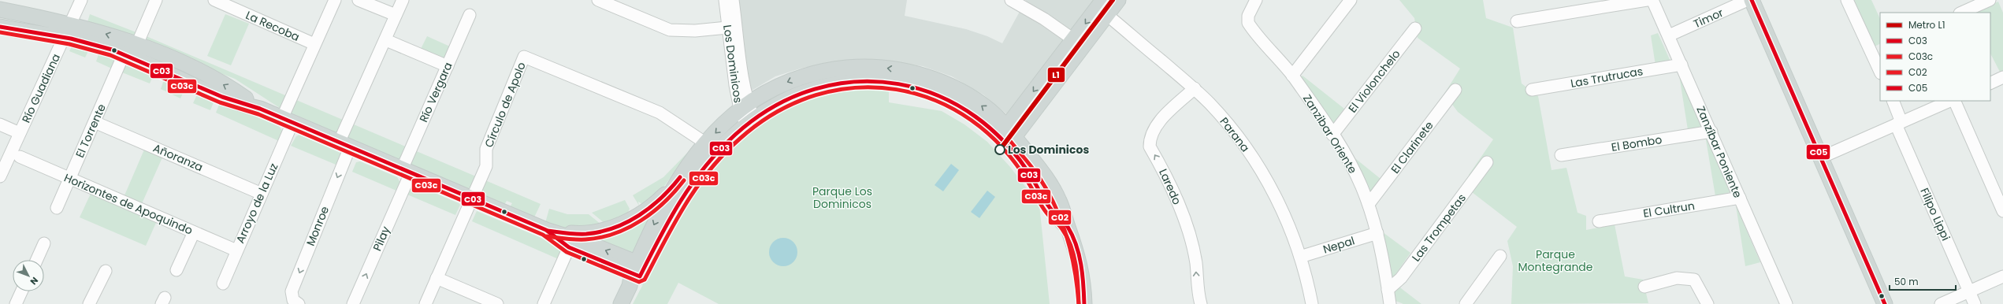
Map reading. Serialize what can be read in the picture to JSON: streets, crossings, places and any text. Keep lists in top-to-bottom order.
{
  "streets": {
    "street": [
      "Timor",
      "La Recoba",
      "Los Dominicos",
      "Las Trutrucas",
      "El Violonchelo",
      "Río Guadiana",
      "Río Vergara",
      "Círculo de Apolo",
      "El Torrente",
      "Zanzibar Oriente",
      "Parana",
      "El Bombo",
      "El Clarinete",
      "Zanzíbar Poniente",
      "Añoranza",
      "Laredo",
      "Arroyo de la Luz",
      "Horizontes de Apoquindo",
      "El Cultrun",
      "Filipo Lippi",
      "Monroe",
      "Las Trompetas",
      "Pilay",
      "Nepal"
    ]
  },
  "crossings": [
    ["Timor", "Zanzíbar Poniente"],
    ["La Recoba", "Arroyo de la Luz"],
    ["Las Trutrucas", "Zanzíbar Poniente"],
    ["El Violonchelo", "Zanzibar Oriente"],
    ["Río Vergara", "Pilay"],
    ["El Torrente", "Añoranza"],
    ["El Torrente", "Horizontes de Apoquindo"],
    ["Zanzibar Oriente", "El Clarinete"],
    ["Zanzibar Oriente", "Las Trompetas"],
    ["Zanzibar Oriente", "Nepal"],
    ["Parana", "Laredo"],
    ["Parana", "Nepal"],
    ["El Bombo", "Zanzíbar Poniente"],
    ["Zanzíbar Poniente", "El Cultrun"],
    ["Añoranza", "Arroyo de la Luz"],
    ["Arroyo de la Luz", "Horizontes de Apoquindo"]
  ],
  "one_way": ["Laredo", "Monroe", "Pilay"],
  "parks": ["Parque Los Dominicos", "Parque Montegrande"],
  "places": ["Los Dominicos"],
  "lines": [
    "metro line L1",
    "transit line C02",
    "transit line C05",
    "transit line C03",
    "transit line C03c"
  ],
  "legend": [
    "Metro L1",
    "C03",
    "C03c",
    "C02",
    "C05"
  ],
  "scale_bar": "50 m",
  "north": "bottom right"
}
